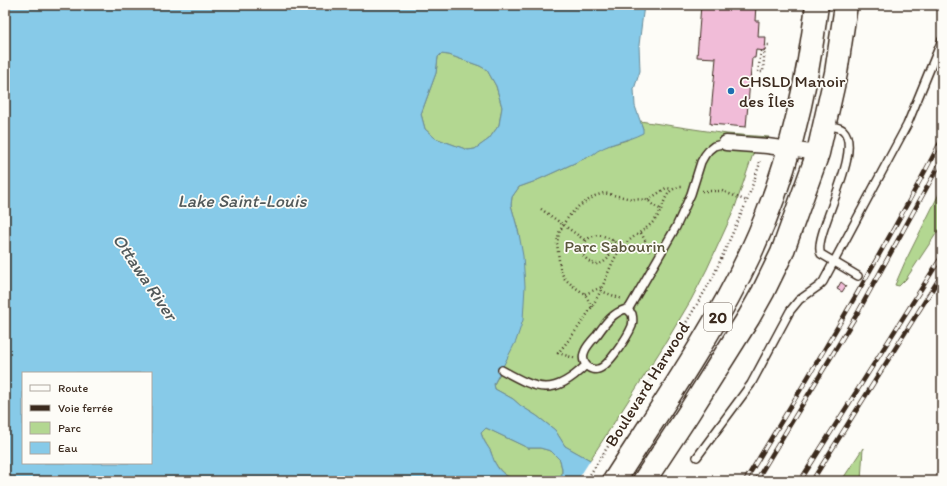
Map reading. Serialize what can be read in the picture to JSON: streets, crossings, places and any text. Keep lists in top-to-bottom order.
{
  "streets": {
    "highway": ["20", "Boulevard Harwood"]
  },
  "water": ["Lake Saint-Louis", "Ottawa River"],
  "parks": ["Parc Sabourin"],
  "places": ["CHSLD Manoir des Îles"],
  "legend": [
    "Route",
    "Voie ferrée",
    "Parc",
    "Eau"
  ]
}
